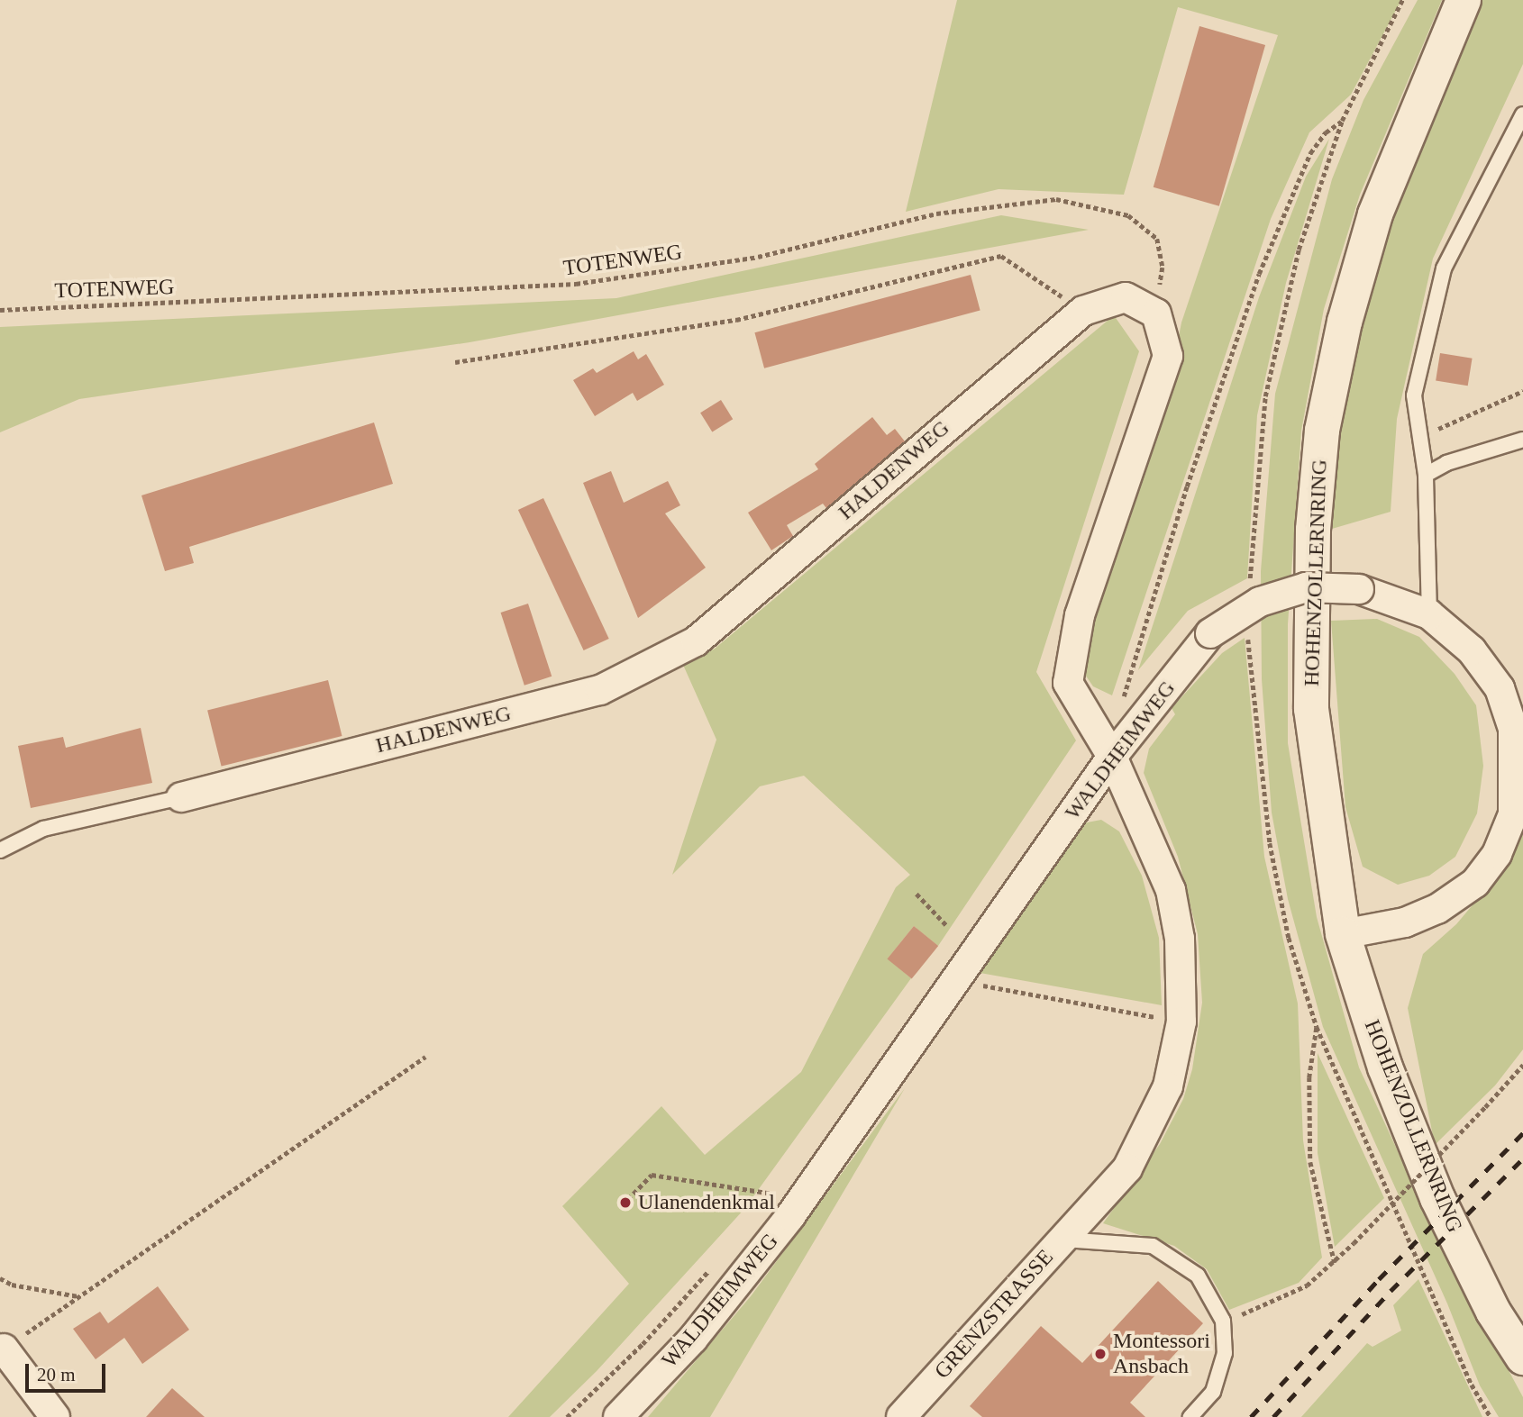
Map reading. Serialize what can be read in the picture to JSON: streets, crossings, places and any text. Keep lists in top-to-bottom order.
{
  "streets": {
    "main road": ["HOHENZOLLERNRING"],
    "street": ["HALDENWEG", "WALDHEIMWEG", "GRENZSTRASSE"],
    "path": ["TOTENWEG"]
  },
  "crossings": [
    ["TOTENWEG", "HALDENWEG"],
    ["HOHENZOLLERNRING", "WALDHEIMWEG"]
  ],
  "places": ["Ulanendenkmal", "Montessori Ansbach"],
  "scale_bar": "20 m"
}
